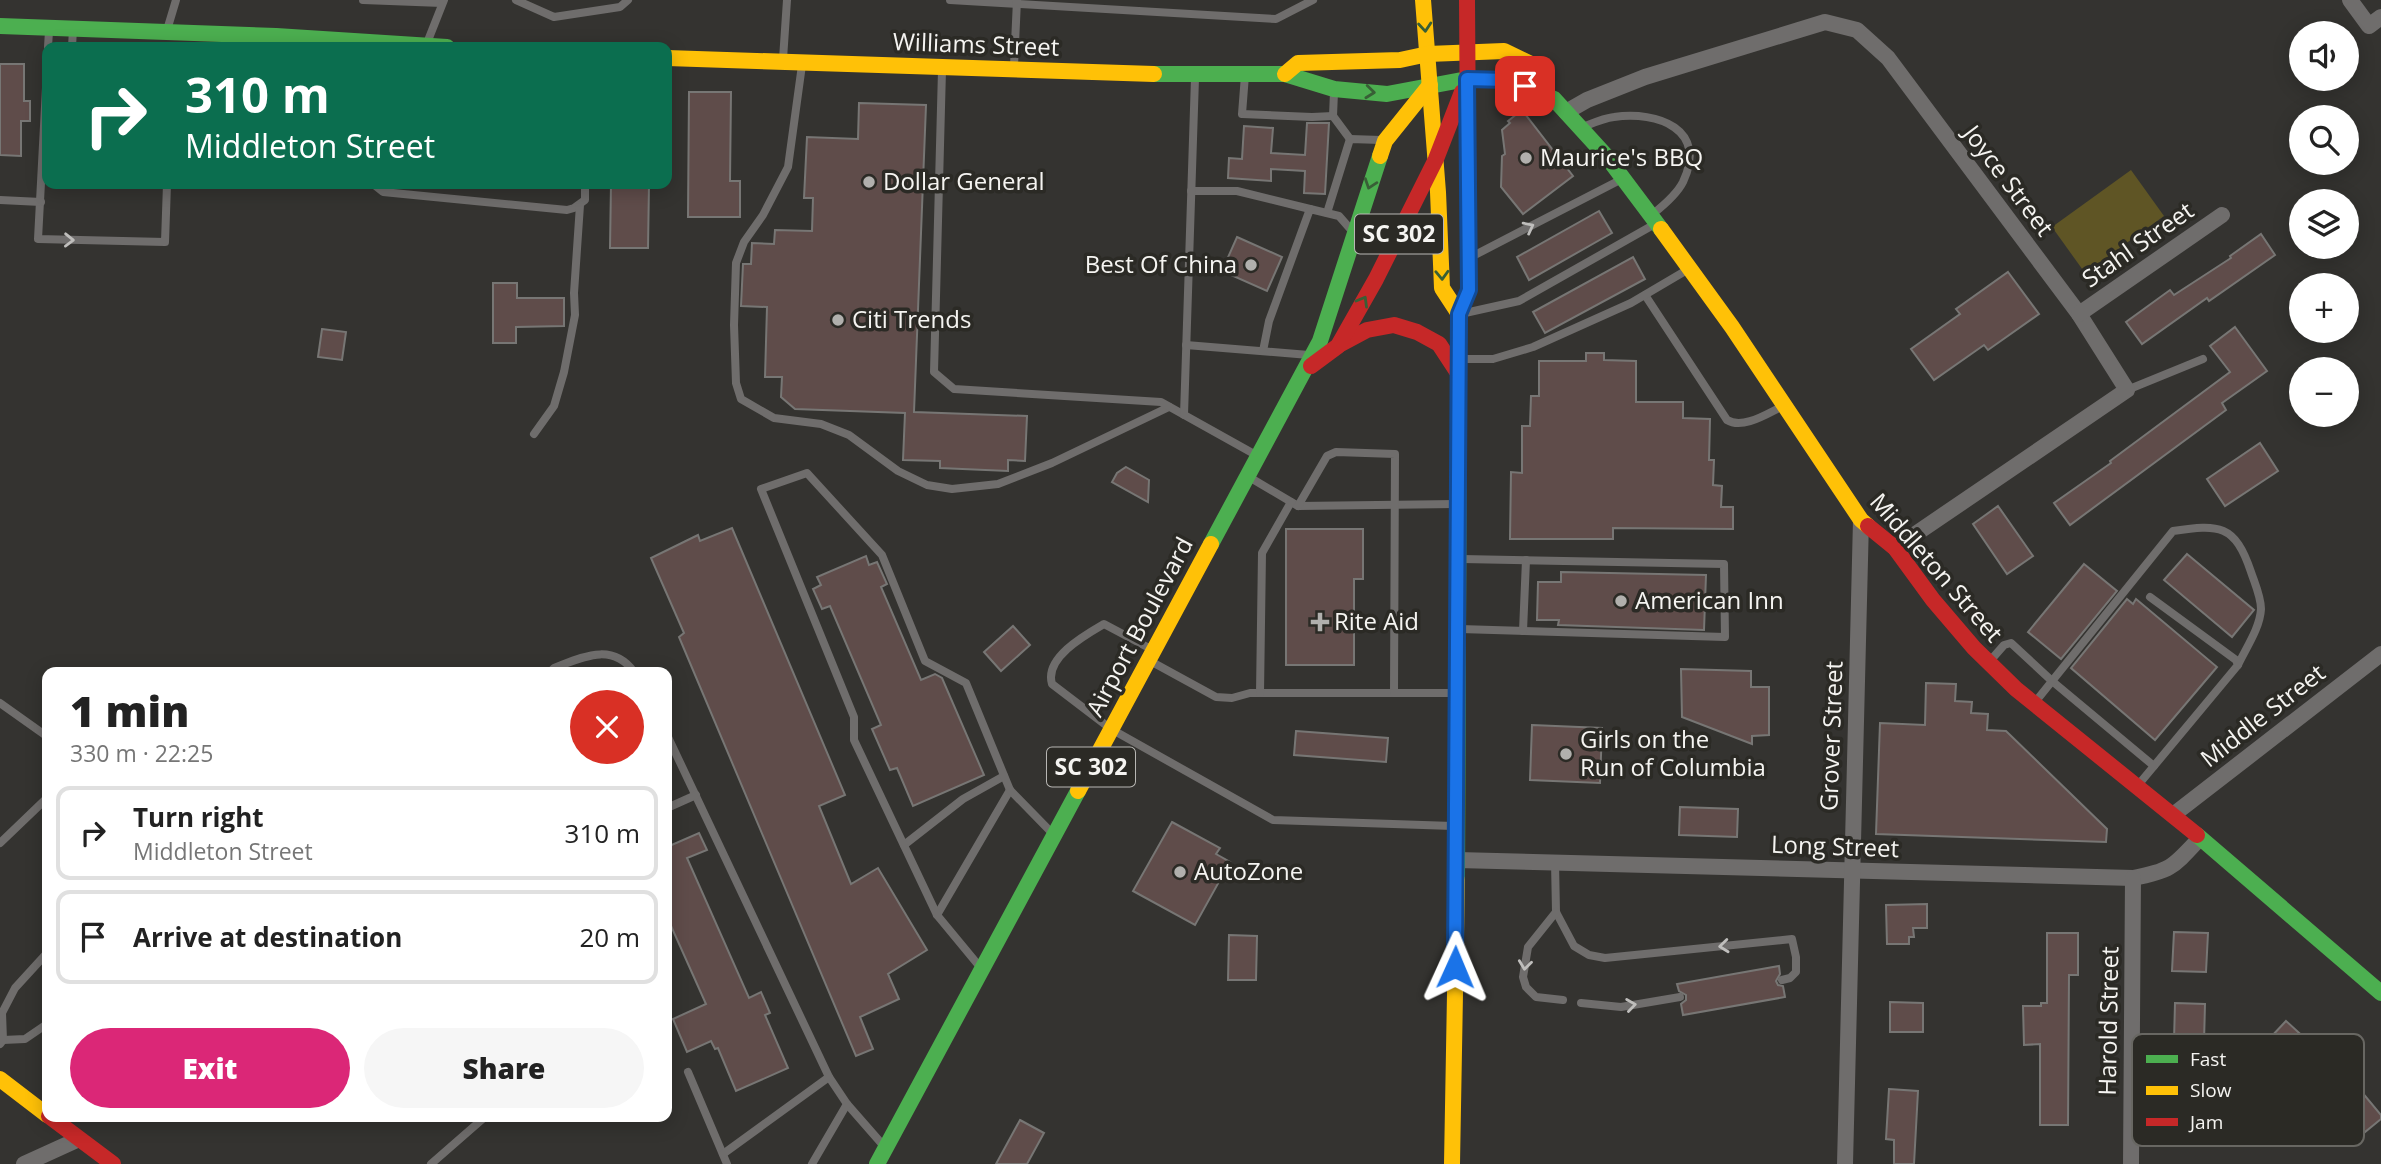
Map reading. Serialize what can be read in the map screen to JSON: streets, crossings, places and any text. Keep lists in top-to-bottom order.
{
  "streets": {
    "main road": [
      "Williams Street",
      "SC 302",
      "Middleton Street",
      "Airport Boulevard"
    ],
    "street": [
      "Joyce Street",
      "Stahl Street",
      "Middle Street",
      "Grover Street",
      "Long Street",
      "Harold Street"
    ]
  },
  "crossings": [
    ["Williams Street", "Middleton Street"],
    ["Joyce Street", "Stahl Street"],
    ["Joyce Street", "Middleton Street"],
    ["Middleton Street", "Airport Boulevard"],
    ["Middleton Street", "Middle Street"],
    ["Middleton Street", "Grover Street"],
    ["Middleton Street", "Long Street"],
    ["Grover Street", "Long Street"],
    ["Long Street", "Harold Street"]
  ],
  "places": {
    "other": [
      "Maurice's BBQ",
      "Dollar General",
      "Best Of China",
      "Citi Trends",
      "American Inn",
      "Girls on the Run of Columbia",
      "AutoZone"
    ],
    "health": ["Rite Aid"]
  },
  "legend": ["Fast", "Slow", "Jam"],
  "page": {
    "map_buttons": ["+", "−"],
    "turn": ["310 m", "Middleton Street"],
    "heading": ["1 min", "330 m · 22:25"],
    "list": [
      {
        "name": "Turn right",
        "note": "Middleton Street",
        "value": "310 m"
      },
      {
        "name": "Arrive at destination",
        "value": "20 m"
      }
    ],
    "buttons": ["Exit", "Share"]
  }
}
